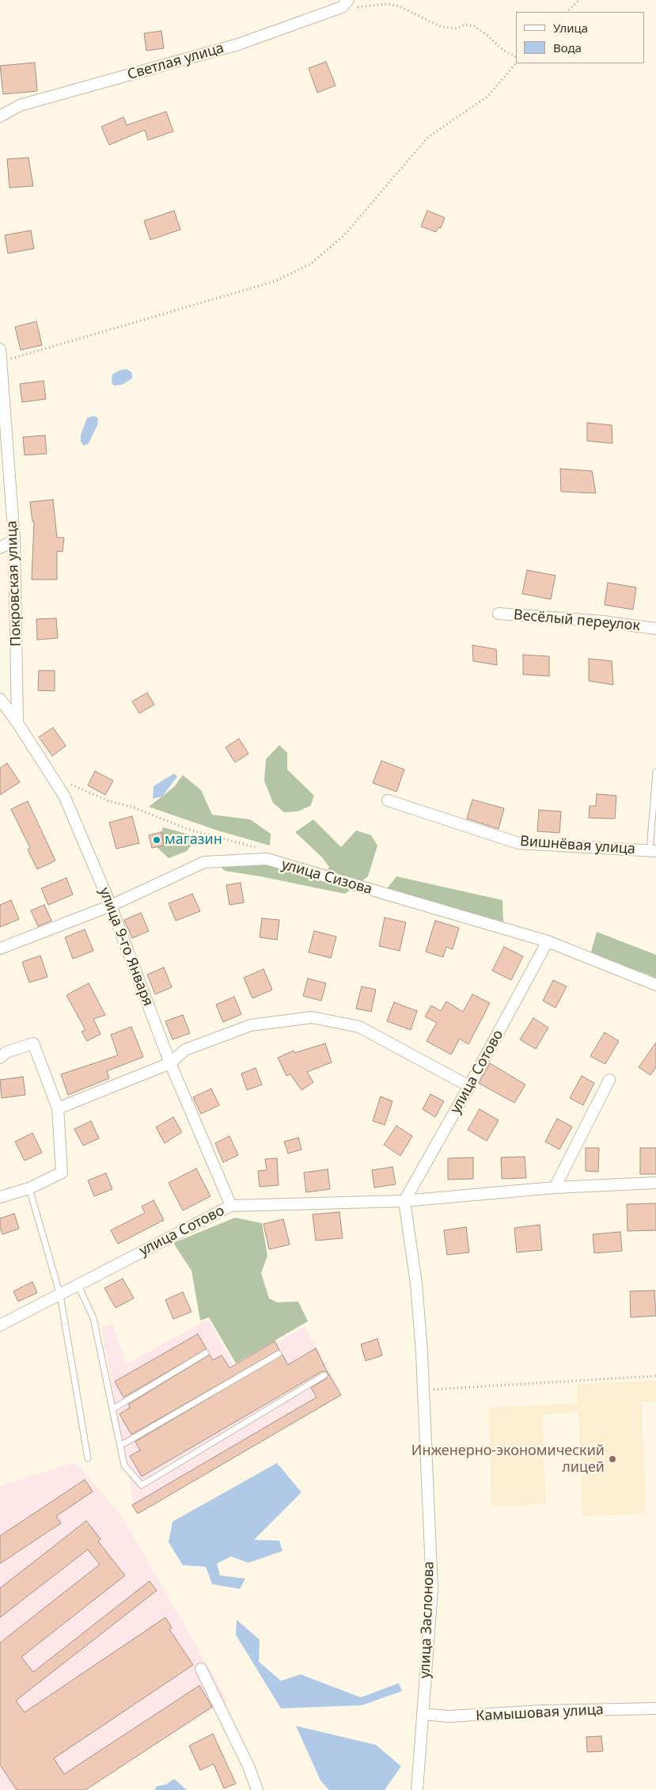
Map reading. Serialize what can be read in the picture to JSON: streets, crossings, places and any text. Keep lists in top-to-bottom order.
{
  "streets": {
    "street": [
      "Светлая улица",
      "Покровская улица",
      "Весёлый переулок",
      "Вишнёвая улица",
      "улица Сизова",
      "улица 9-го Января",
      "улица Сотово",
      "улица Заслонова",
      "Камышовая улица"
    ]
  },
  "crossings": [
    ["Покровская улица", "улица 9-го Января"],
    ["улица Сизова", "улица 9-го Января"],
    ["улица Сизова", "улица Сотово"],
    ["улица 9-го Января", "улица Сотово"],
    ["улица Сотово", "улица Заслонова"],
    ["улица Заслонова", "Камышовая улица"]
  ],
  "places": ["магазин", "Инженерно-экономический лицей"],
  "legend": ["Улица", "Вода"]
}
